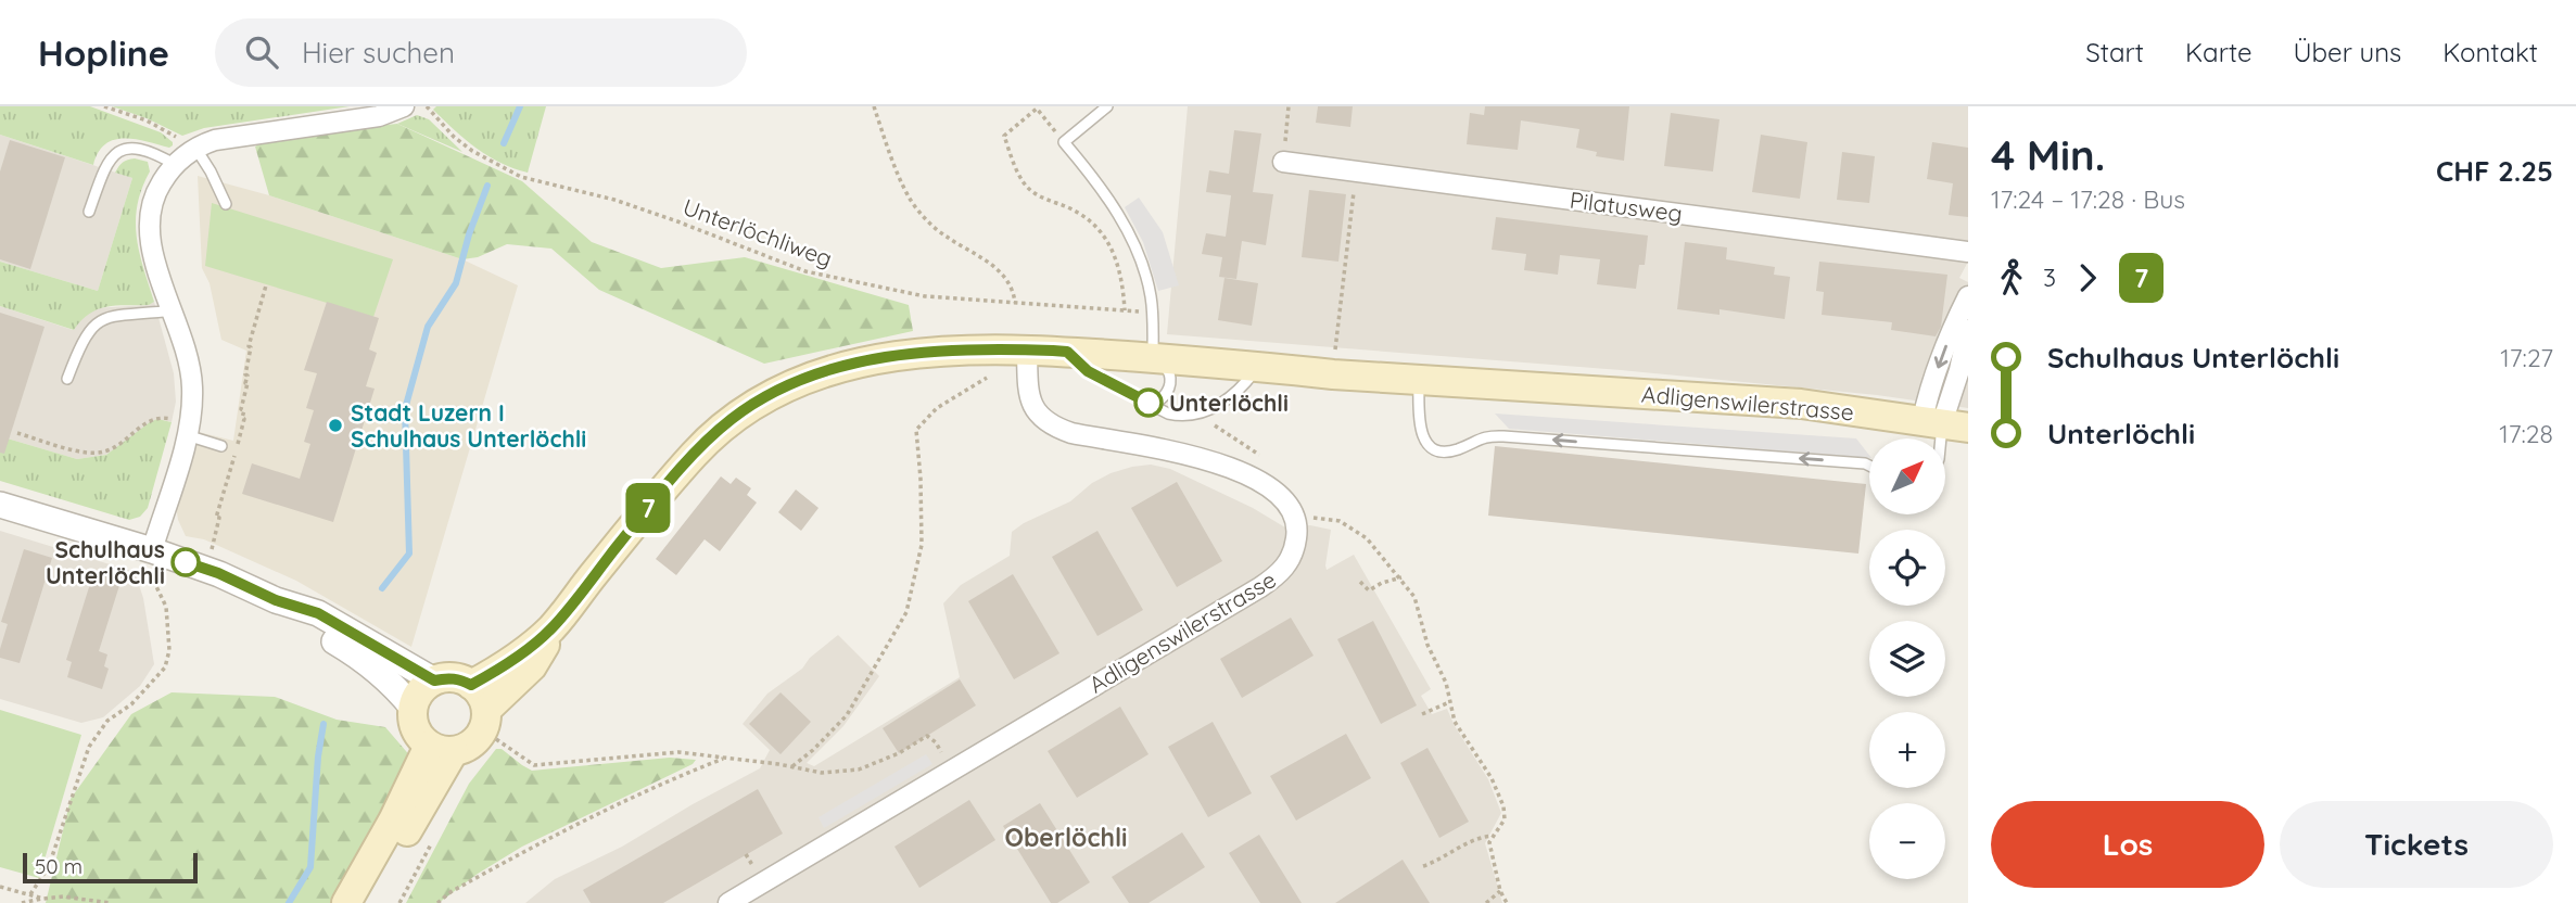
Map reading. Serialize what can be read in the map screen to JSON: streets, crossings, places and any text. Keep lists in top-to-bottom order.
{
  "streets": {
    "main road": ["Adligenswilerstrasse"],
    "street": ["Pilatusweg"],
    "path": ["Unterlöchliweg"]
  },
  "districts": ["Oberlöchli"],
  "places": ["Unterlöchli", "Stadt Luzern I Schulhaus Unterlöchli", "Schulhaus Unterlöchli"],
  "lines": ["bus line 7"],
  "scale_bar": "50 m",
  "north": "top right",
  "page": {
    "header": "Hopline",
    "search": "Hier suchen",
    "nav": [
      "Start",
      "Karte",
      "Über uns",
      "Kontakt"
    ],
    "on_map": "7",
    "heading": ["4 Min.", "17:24 – 17:28 · Bus", "CHF 2.25"],
    "legs": ["3", "7"],
    "list": [
      {
        "name": "Schulhaus Unterlöchli",
        "value": "17:27"
      },
      {
        "name": "Unterlöchli",
        "value": "17:28"
      }
    ],
    "map_buttons": ["+", "−"],
    "buttons": ["Los", "Tickets"],
    "scale": "50 m"
  }
}
